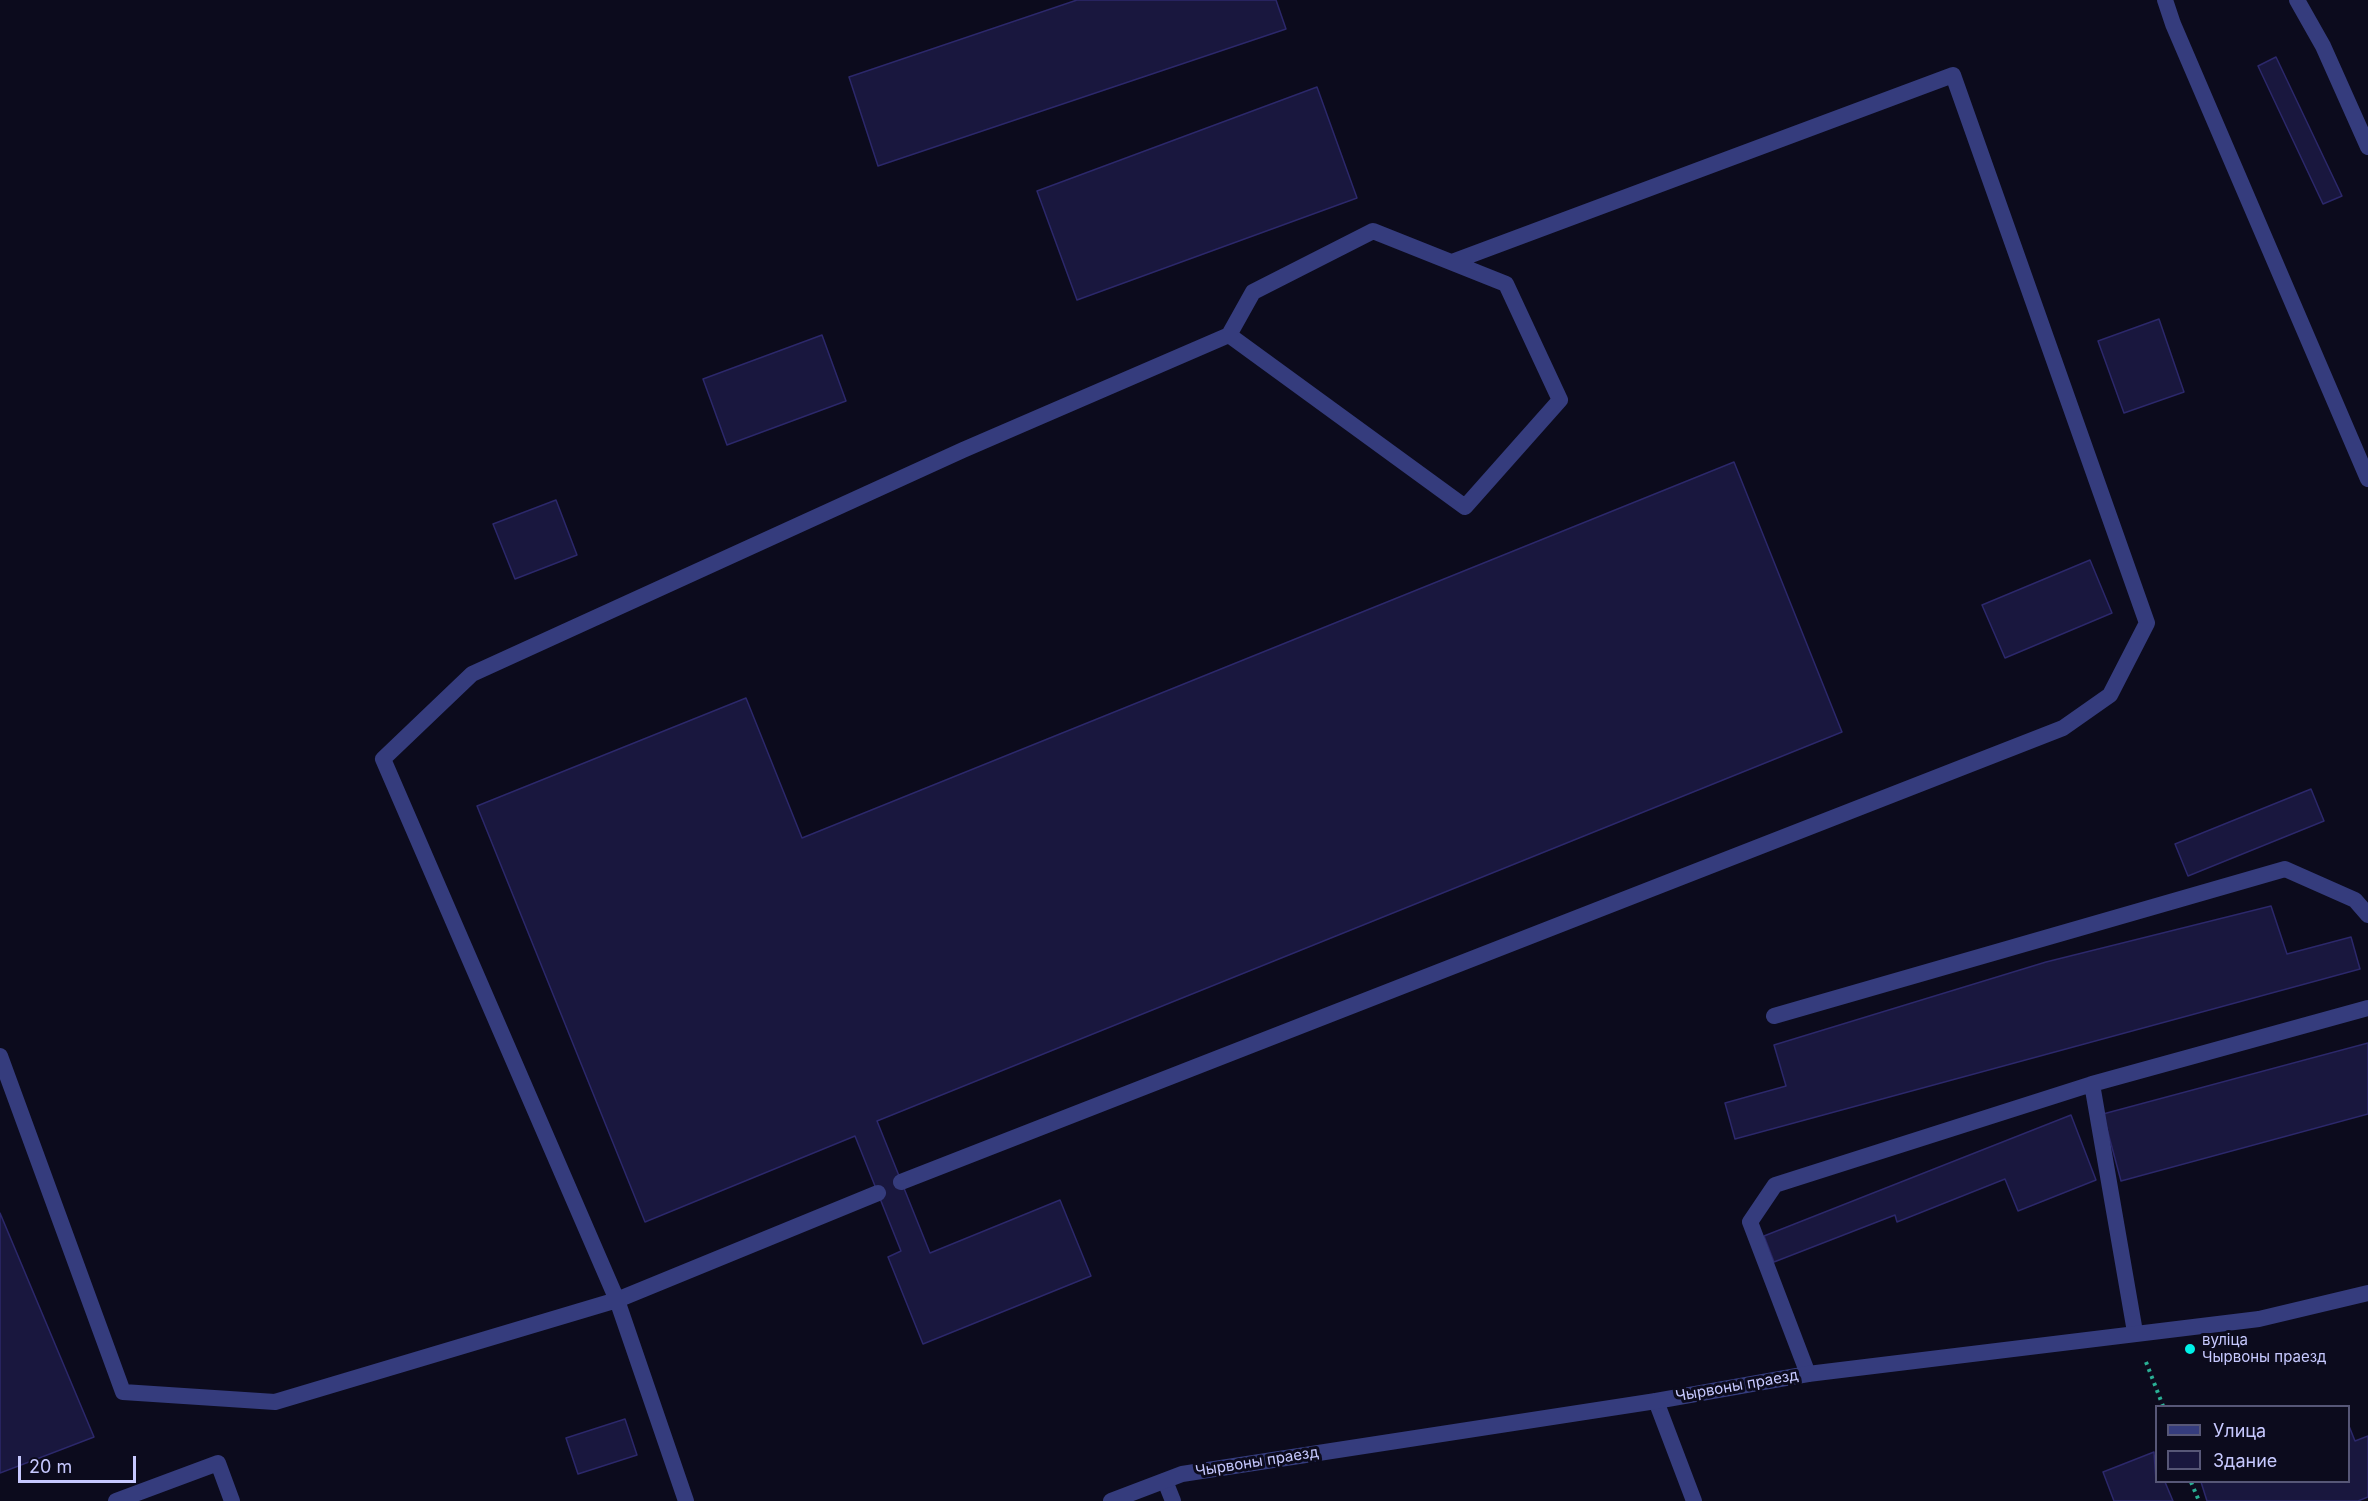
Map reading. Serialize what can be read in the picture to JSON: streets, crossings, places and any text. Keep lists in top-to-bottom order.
{
  "streets": {
    "street": ["Чырвоны праезд"]
  },
  "places": ["вуліца Чырвоны праезд"],
  "legend": ["Улица", "Здание"],
  "scale_bar": "20 m"
}
